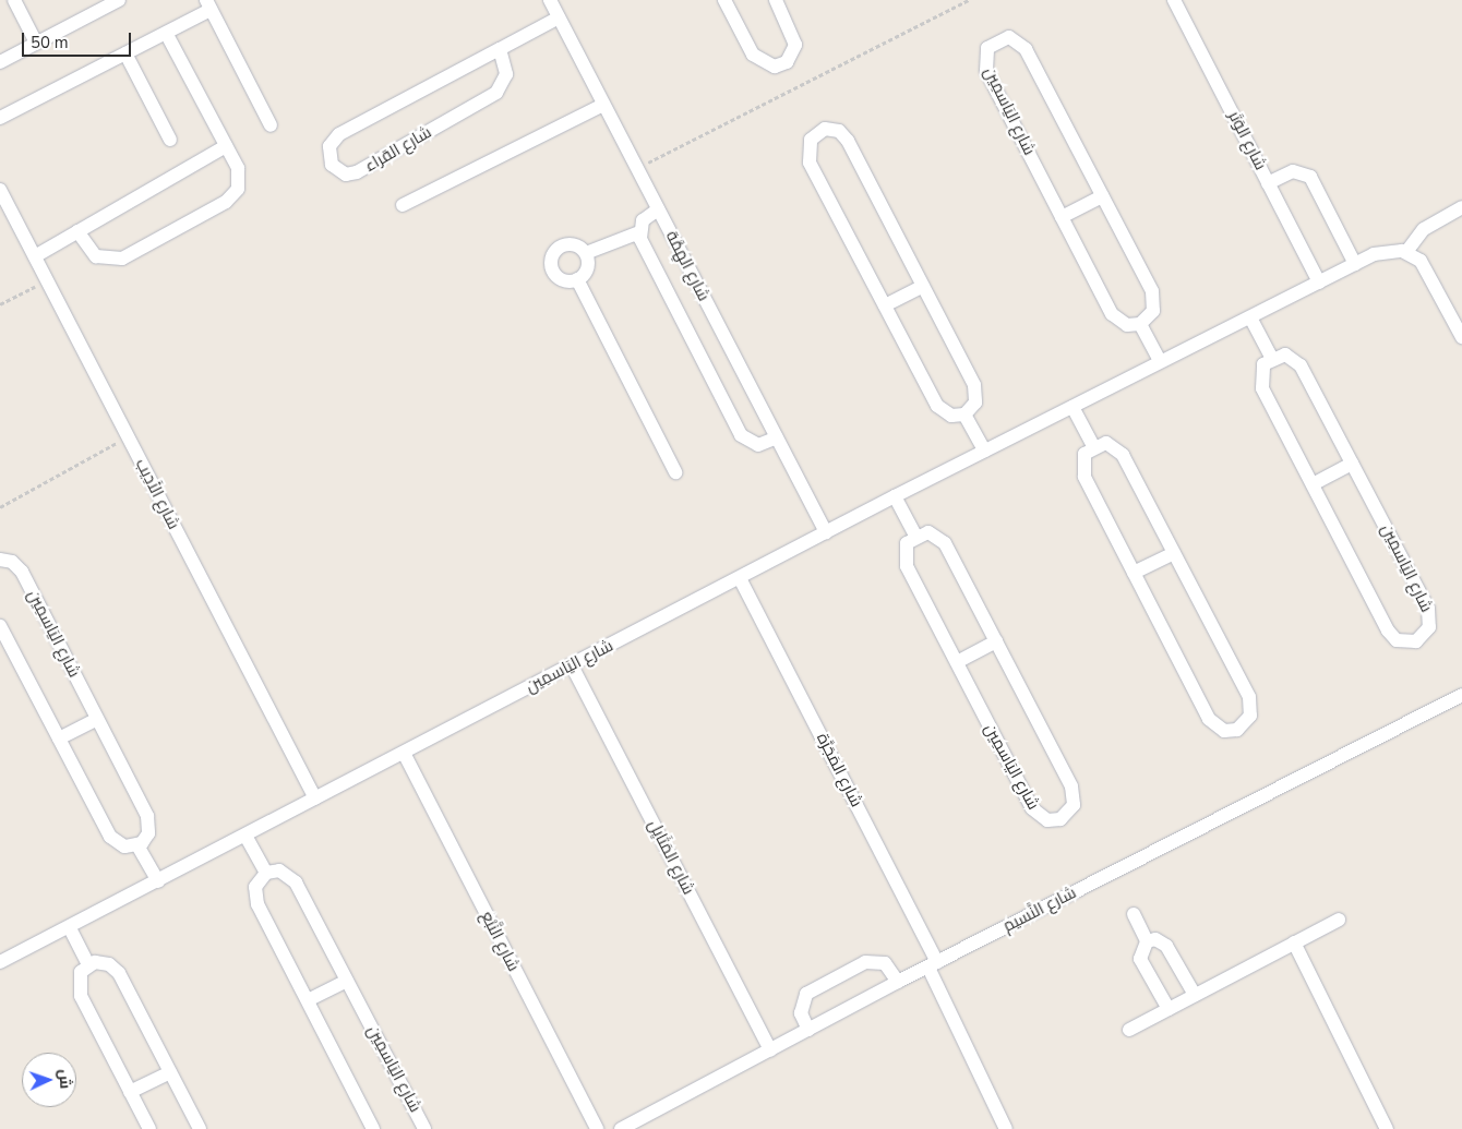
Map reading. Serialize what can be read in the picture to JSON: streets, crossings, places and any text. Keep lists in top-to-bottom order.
{
  "streets": {
    "street": [
      "شارع اليَاسمِين",
      "شارع الوَتَر",
      "شارع القراء",
      "شارع الهِمَّة",
      "شارع الأَدِيب",
      "شارع المَجَرَّة",
      "شارع المَثَايِل",
      "شارع النَّسيم",
      "شارع النَّبْع"
    ]
  },
  "crossings": [
    ["شارع اليَاسمِين", "شارع الوَتَر"],
    ["شارع اليَاسمِين", "شارع الهِمَّة"],
    ["شارع اليَاسمِين", "شارع الأَدِيب"],
    ["شارع اليَاسمِين", "شارع المَجَرَّة"],
    ["شارع اليَاسمِين", "شارع المَثَايِل"],
    ["شارع اليَاسمِين", "شارع النَّبْع"],
    ["شارع القراء", "شارع الهِمَّة"],
    ["شارع المَجَرَّة", "شارع النَّسيم"],
    ["شارع المَثَايِل", "شارع النَّسيم"]
  ],
  "scale_bar": "50 m",
  "north": "right"
}
